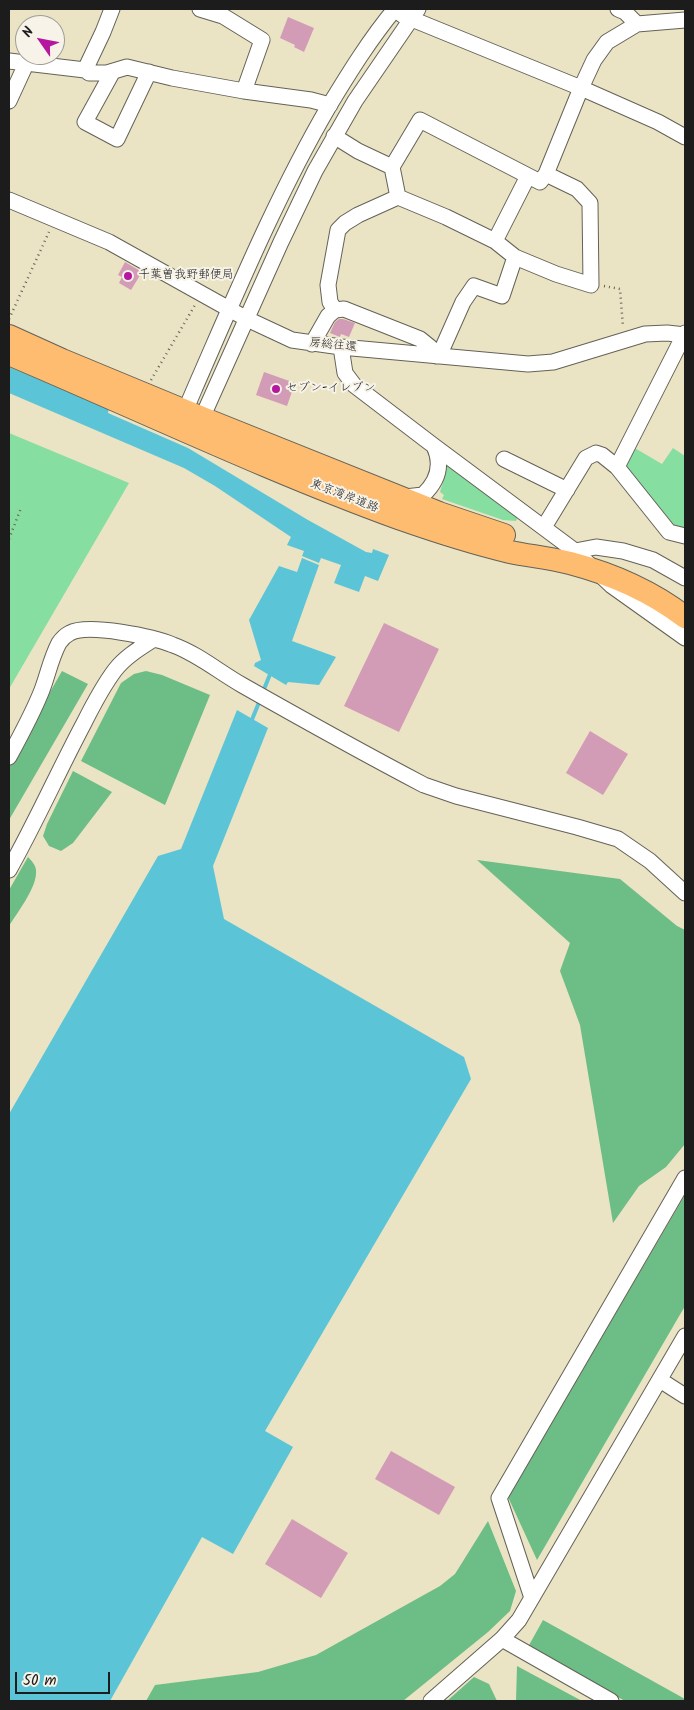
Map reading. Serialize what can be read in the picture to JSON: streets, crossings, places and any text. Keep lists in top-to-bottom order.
{
  "streets": {
    "highway": ["東京湾岸道路"],
    "street": ["房総往還"]
  },
  "places": ["千葉曽我野郵便局", "セブン-イレブン"],
  "scale_bar": "50 m",
  "north": "top left"
}
